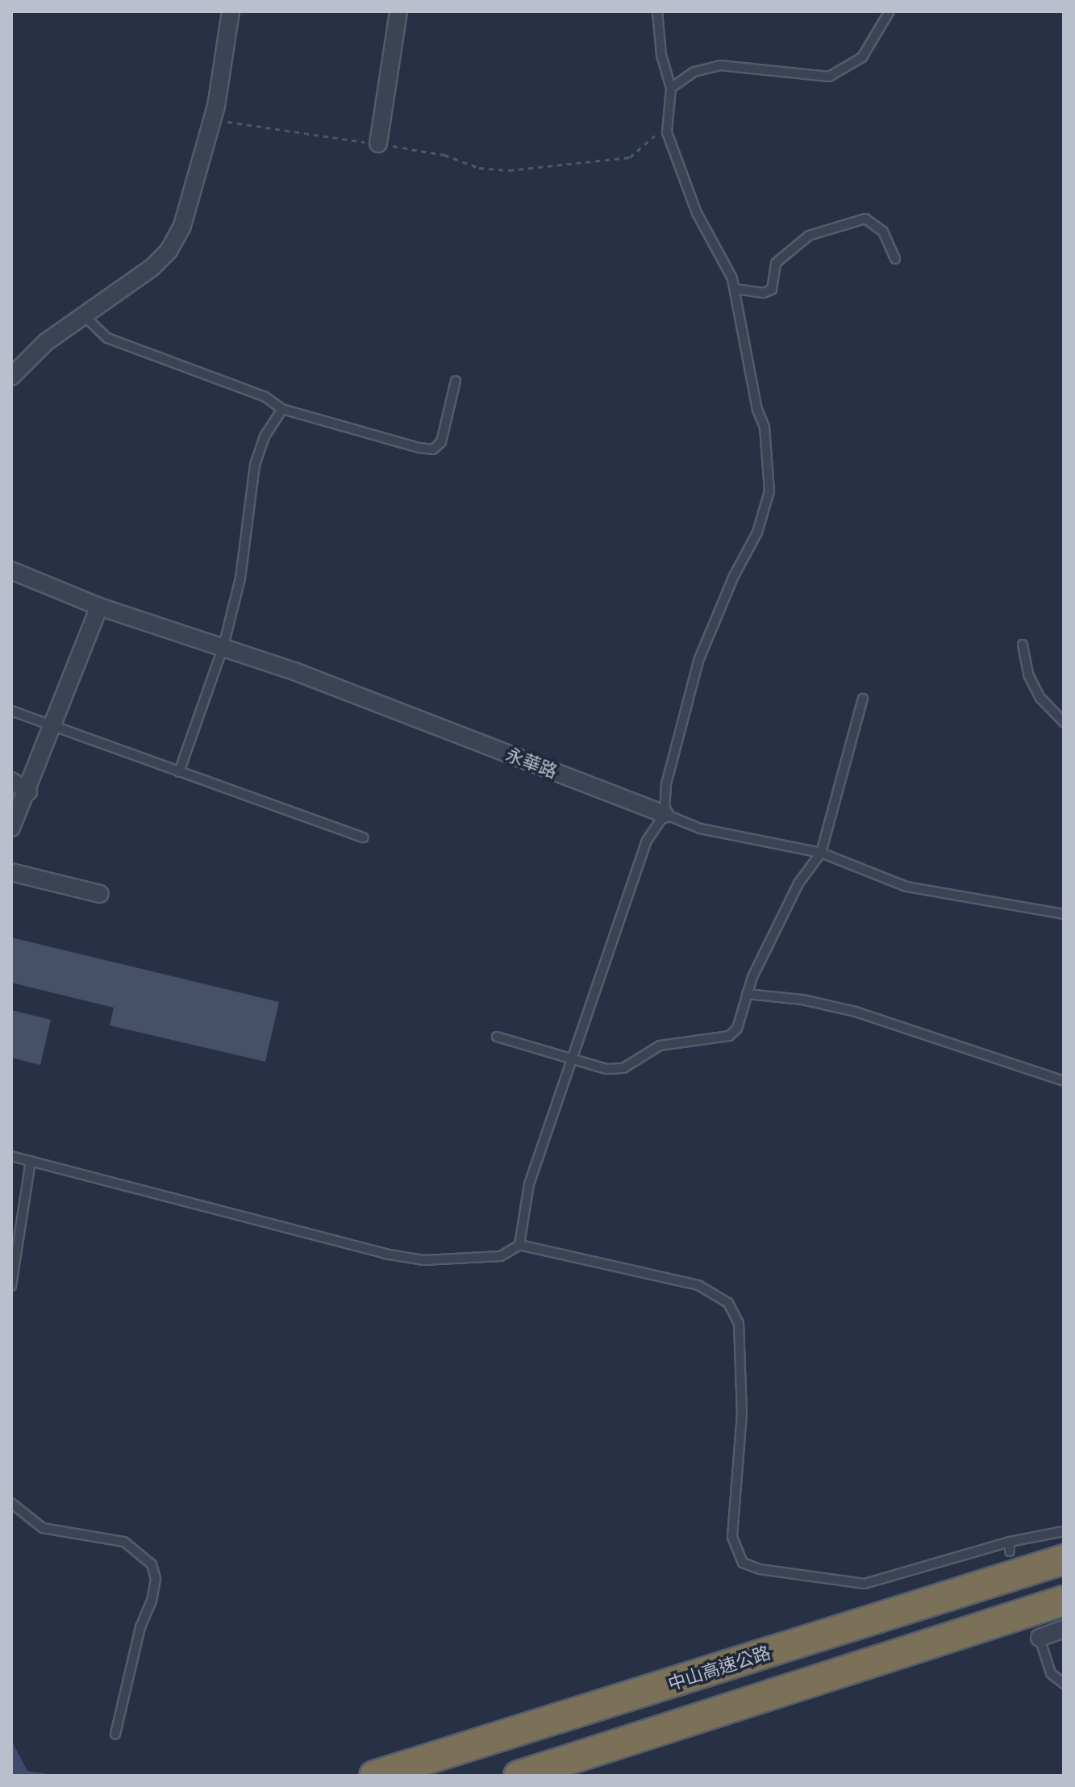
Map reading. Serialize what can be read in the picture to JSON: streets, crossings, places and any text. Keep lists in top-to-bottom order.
{
  "streets": {
    "highway": ["中山高速公路"],
    "street": ["永華路"]
  }
}
